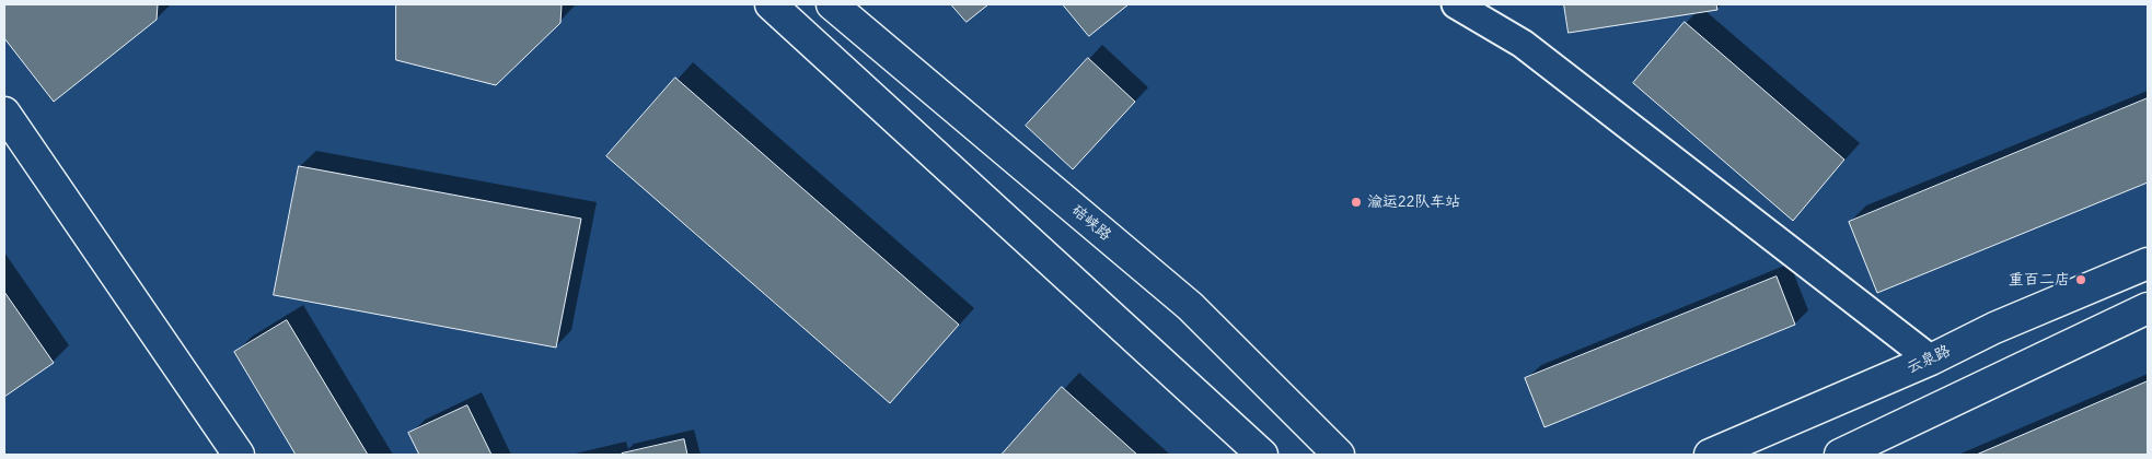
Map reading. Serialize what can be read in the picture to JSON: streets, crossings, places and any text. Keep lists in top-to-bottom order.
{
  "streets": {
    "main road": ["碚峡路", "云泉路"]
  },
  "places": ["渝运22队车站", "重百二店"]
}
